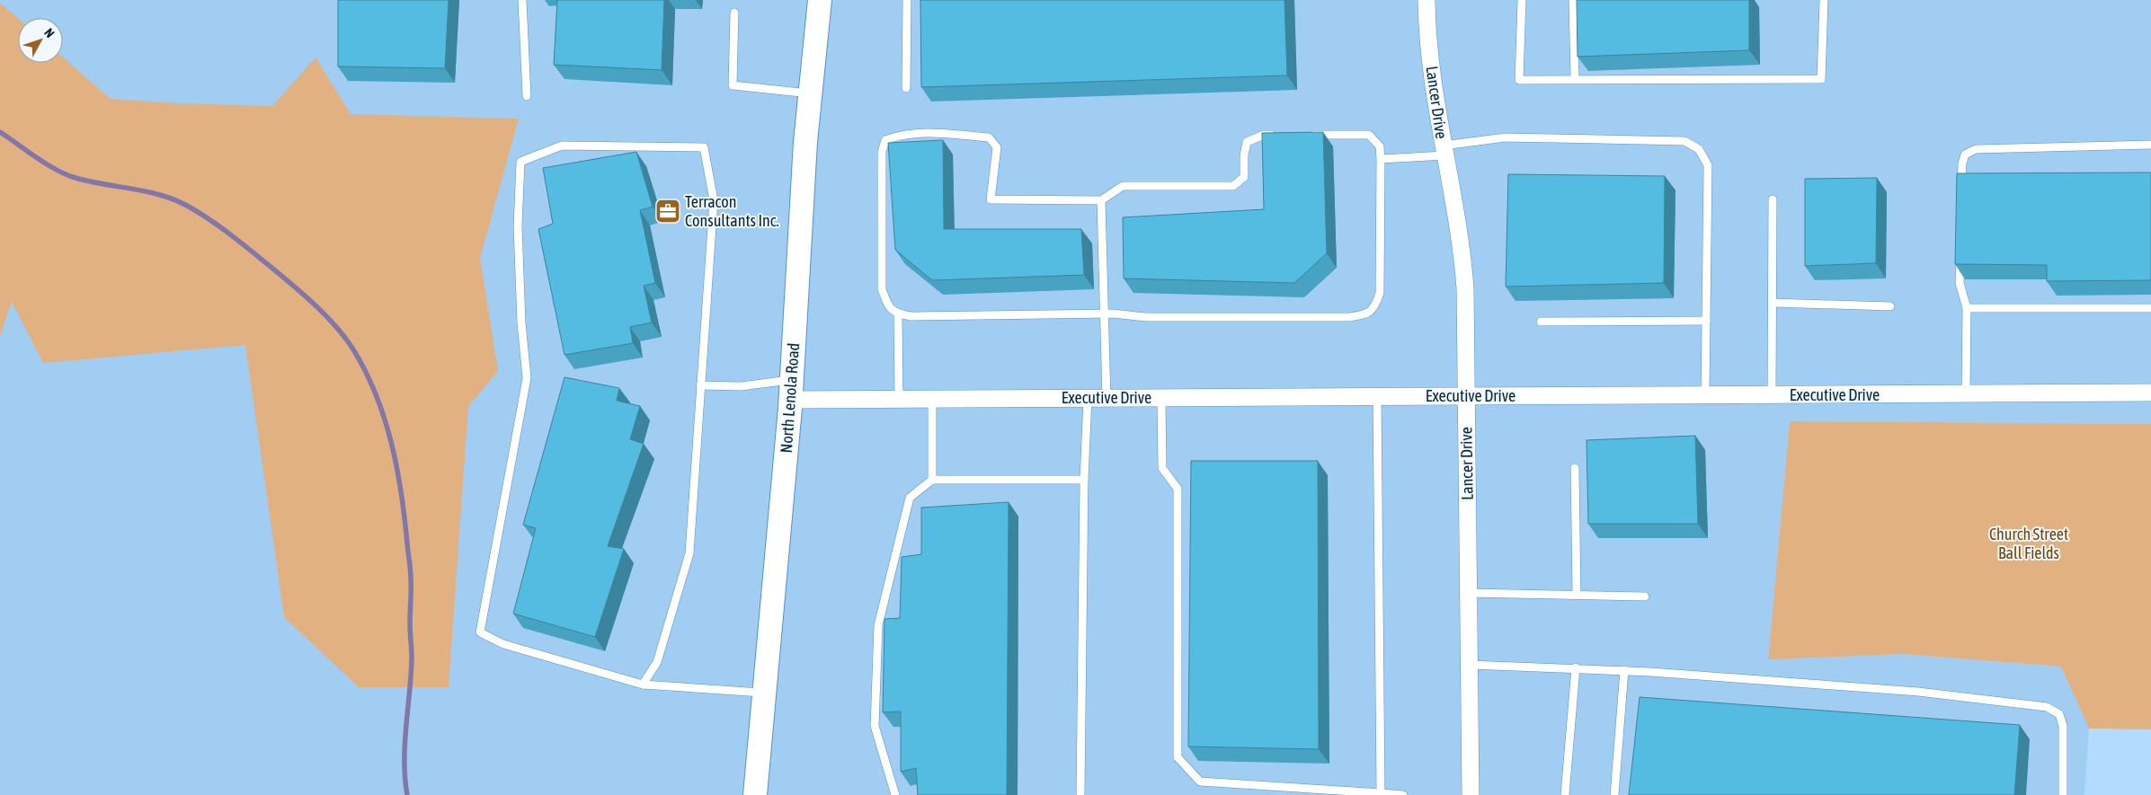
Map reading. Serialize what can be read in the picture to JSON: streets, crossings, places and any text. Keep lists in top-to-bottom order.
{
  "streets": {
    "main road": ["North Lenola Road"],
    "street": ["Lancer Drive", "Executive Drive"]
  },
  "crossings": [
    ["Lancer Drive", "Executive Drive"],
    ["Executive Drive", "North Lenola Road"]
  ],
  "parks": ["Church Street Ball Fields"],
  "places": {
    "office": ["Terracon Consultants Inc."]
  },
  "north": "top right"
}
